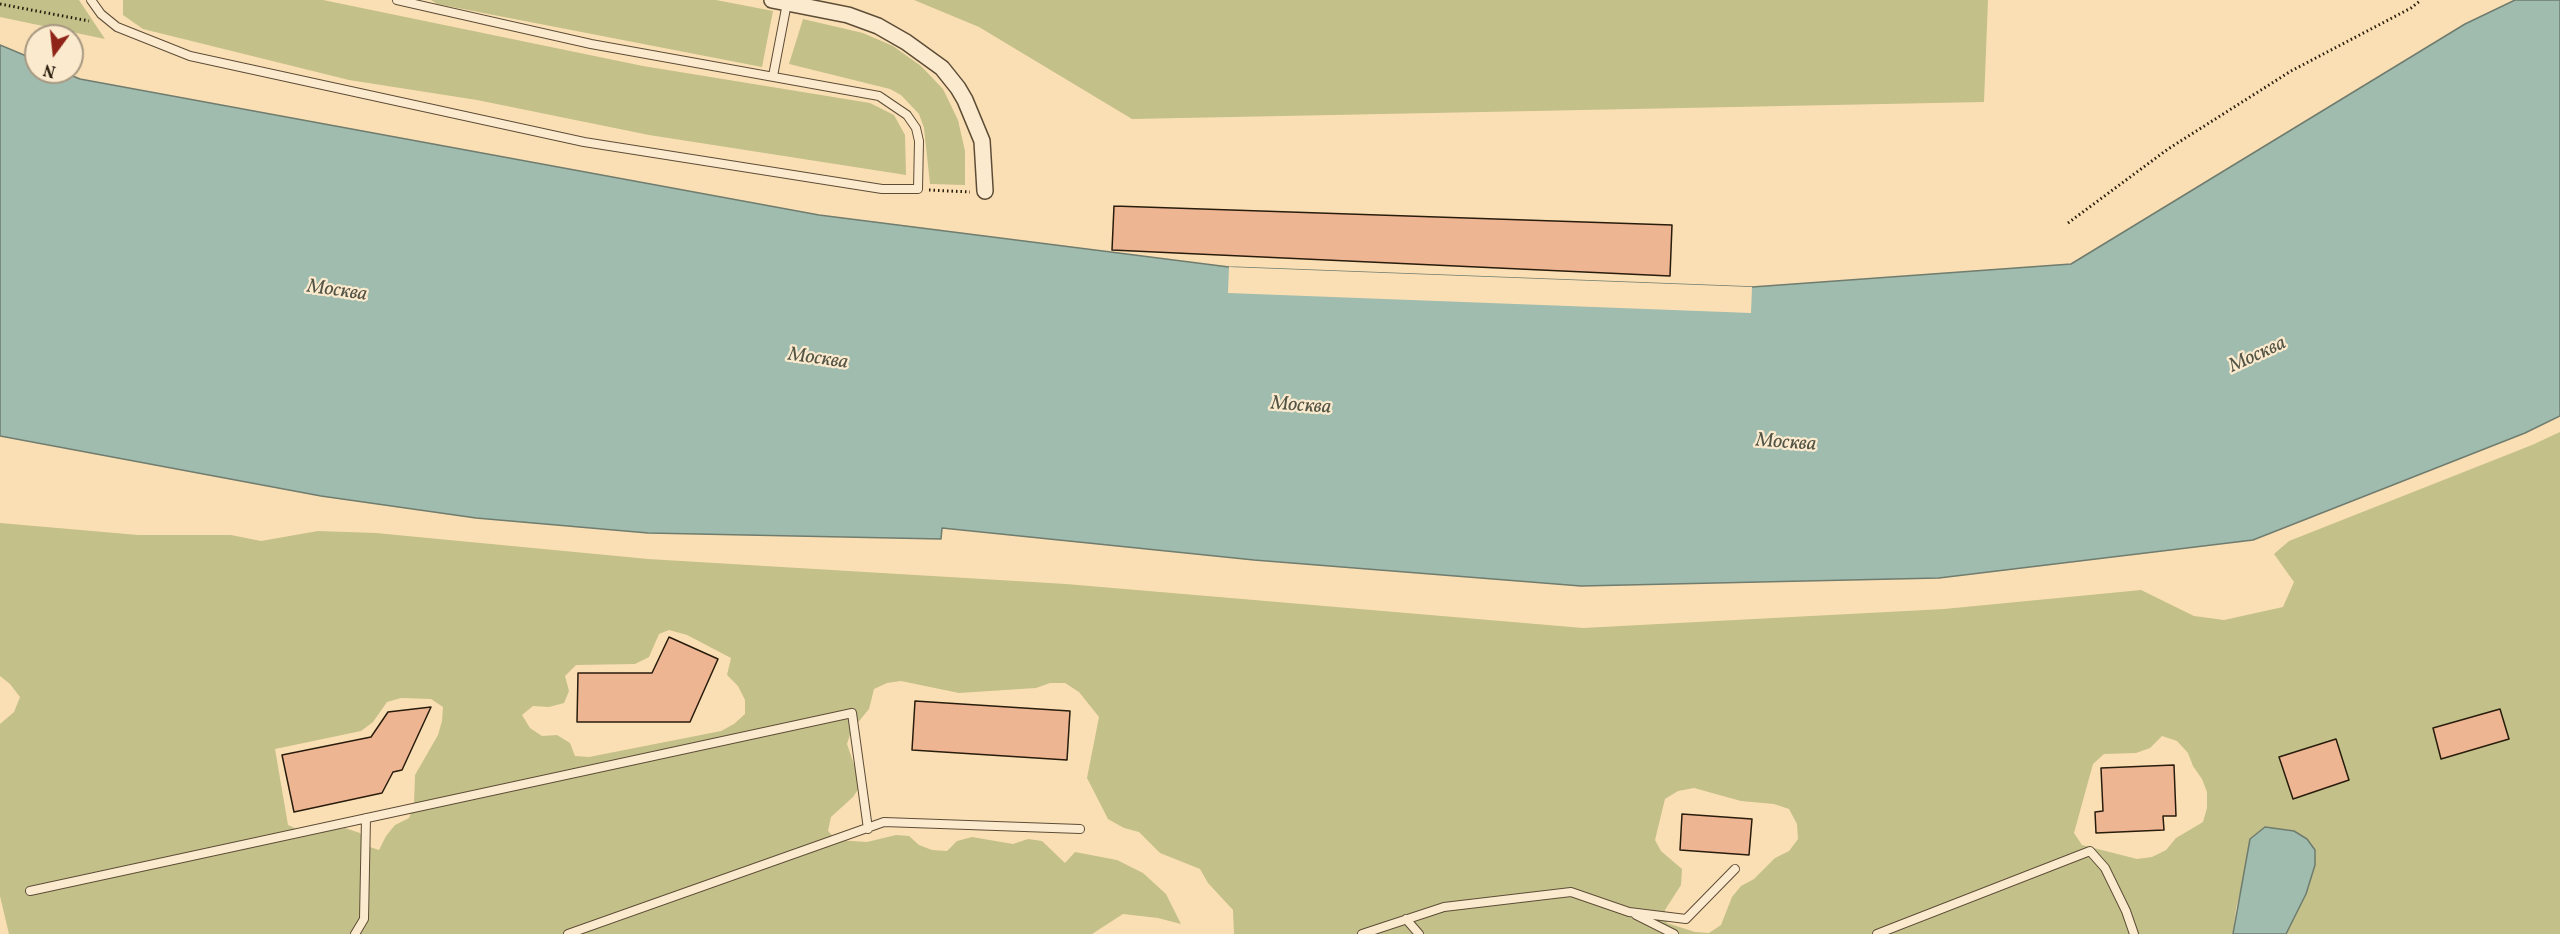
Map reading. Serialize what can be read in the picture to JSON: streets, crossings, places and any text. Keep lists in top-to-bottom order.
{
  "water": ["Москва"],
  "north": "bottom"
}
